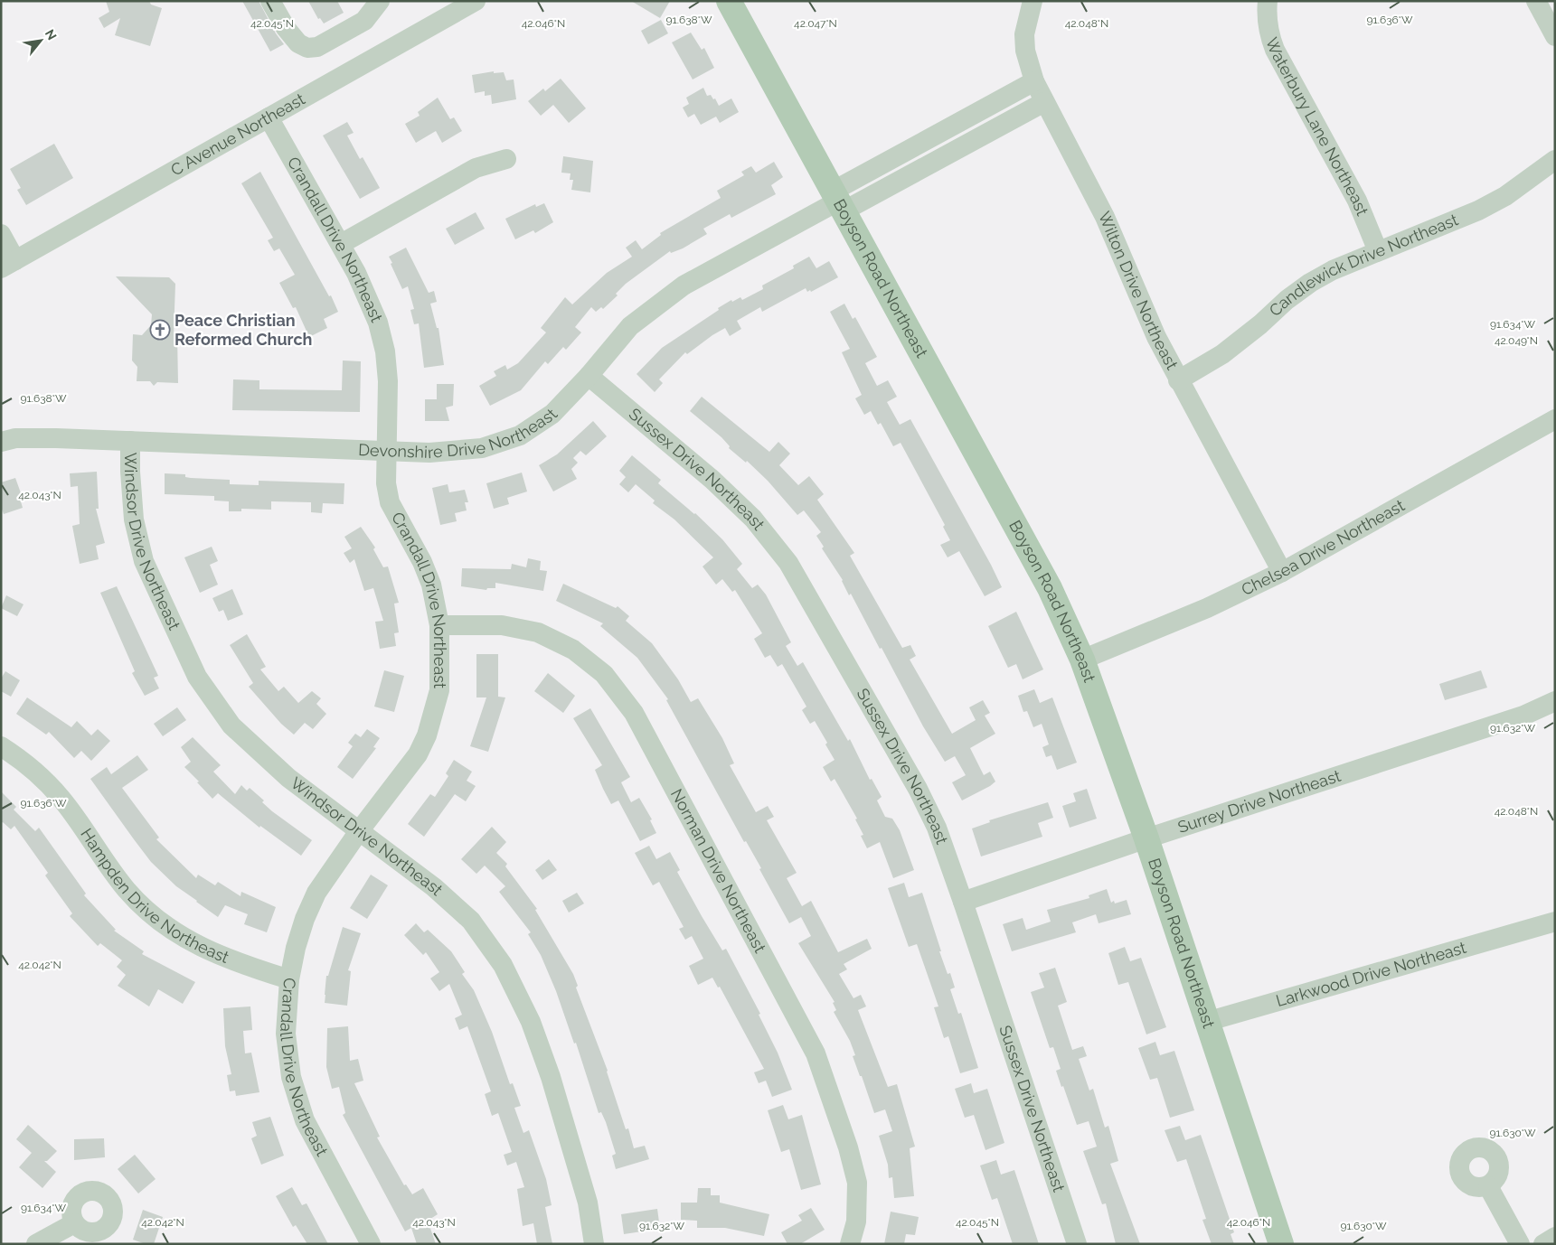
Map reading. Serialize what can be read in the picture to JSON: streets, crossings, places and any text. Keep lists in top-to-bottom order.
{
  "streets": {
    "main road": ["Boyson Road Northeast"],
    "street": [
      "Waterbury Lane Northeast",
      "C Avenue Northeast",
      "Crandall Drive Northeast",
      "Candlewick Drive Northeast",
      "Wilton Drive Northeast",
      "Devonshire Drive Northeast",
      "Sussex Drive Northeast",
      "Windsor Drive Northeast",
      "Chelsea Drive Northeast",
      "Surrey Drive Northeast",
      "Norman Drive Northeast",
      "Hampden Drive Northeast",
      "Larkwood Drive Northeast"
    ]
  },
  "crossings": [
    ["Waterbury Lane Northeast", "Candlewick Drive Northeast"],
    ["C Avenue Northeast", "Crandall Drive Northeast"],
    ["Crandall Drive Northeast", "Devonshire Drive Northeast"],
    ["Crandall Drive Northeast", "Windsor Drive Northeast"],
    ["Crandall Drive Northeast", "Norman Drive Northeast"],
    ["Crandall Drive Northeast", "Hampden Drive Northeast"],
    ["Candlewick Drive Northeast", "Wilton Drive Northeast"],
    ["Boyson Road Northeast", "Devonshire Drive Northeast"],
    ["Boyson Road Northeast", "Chelsea Drive Northeast"],
    ["Boyson Road Northeast", "Surrey Drive Northeast"],
    ["Boyson Road Northeast", "Larkwood Drive Northeast"],
    ["Wilton Drive Northeast", "Devonshire Drive Northeast"],
    ["Wilton Drive Northeast", "Chelsea Drive Northeast"],
    ["Devonshire Drive Northeast", "Sussex Drive Northeast"],
    ["Devonshire Drive Northeast", "Windsor Drive Northeast"],
    ["Sussex Drive Northeast", "Surrey Drive Northeast"]
  ],
  "places": {
    "church": ["Peace Christian Reformed Church"]
  },
  "north": "top right",
  "coordinates": [
    "91.638°W",
    "91.636°W",
    "42.045°N",
    "42.046°N",
    "42.047°N",
    "42.048°N",
    "91.634°W",
    "42.049°N",
    "42.043°N",
    "91.632°W",
    "42.042°N",
    "91.630°W"
  ]
}
